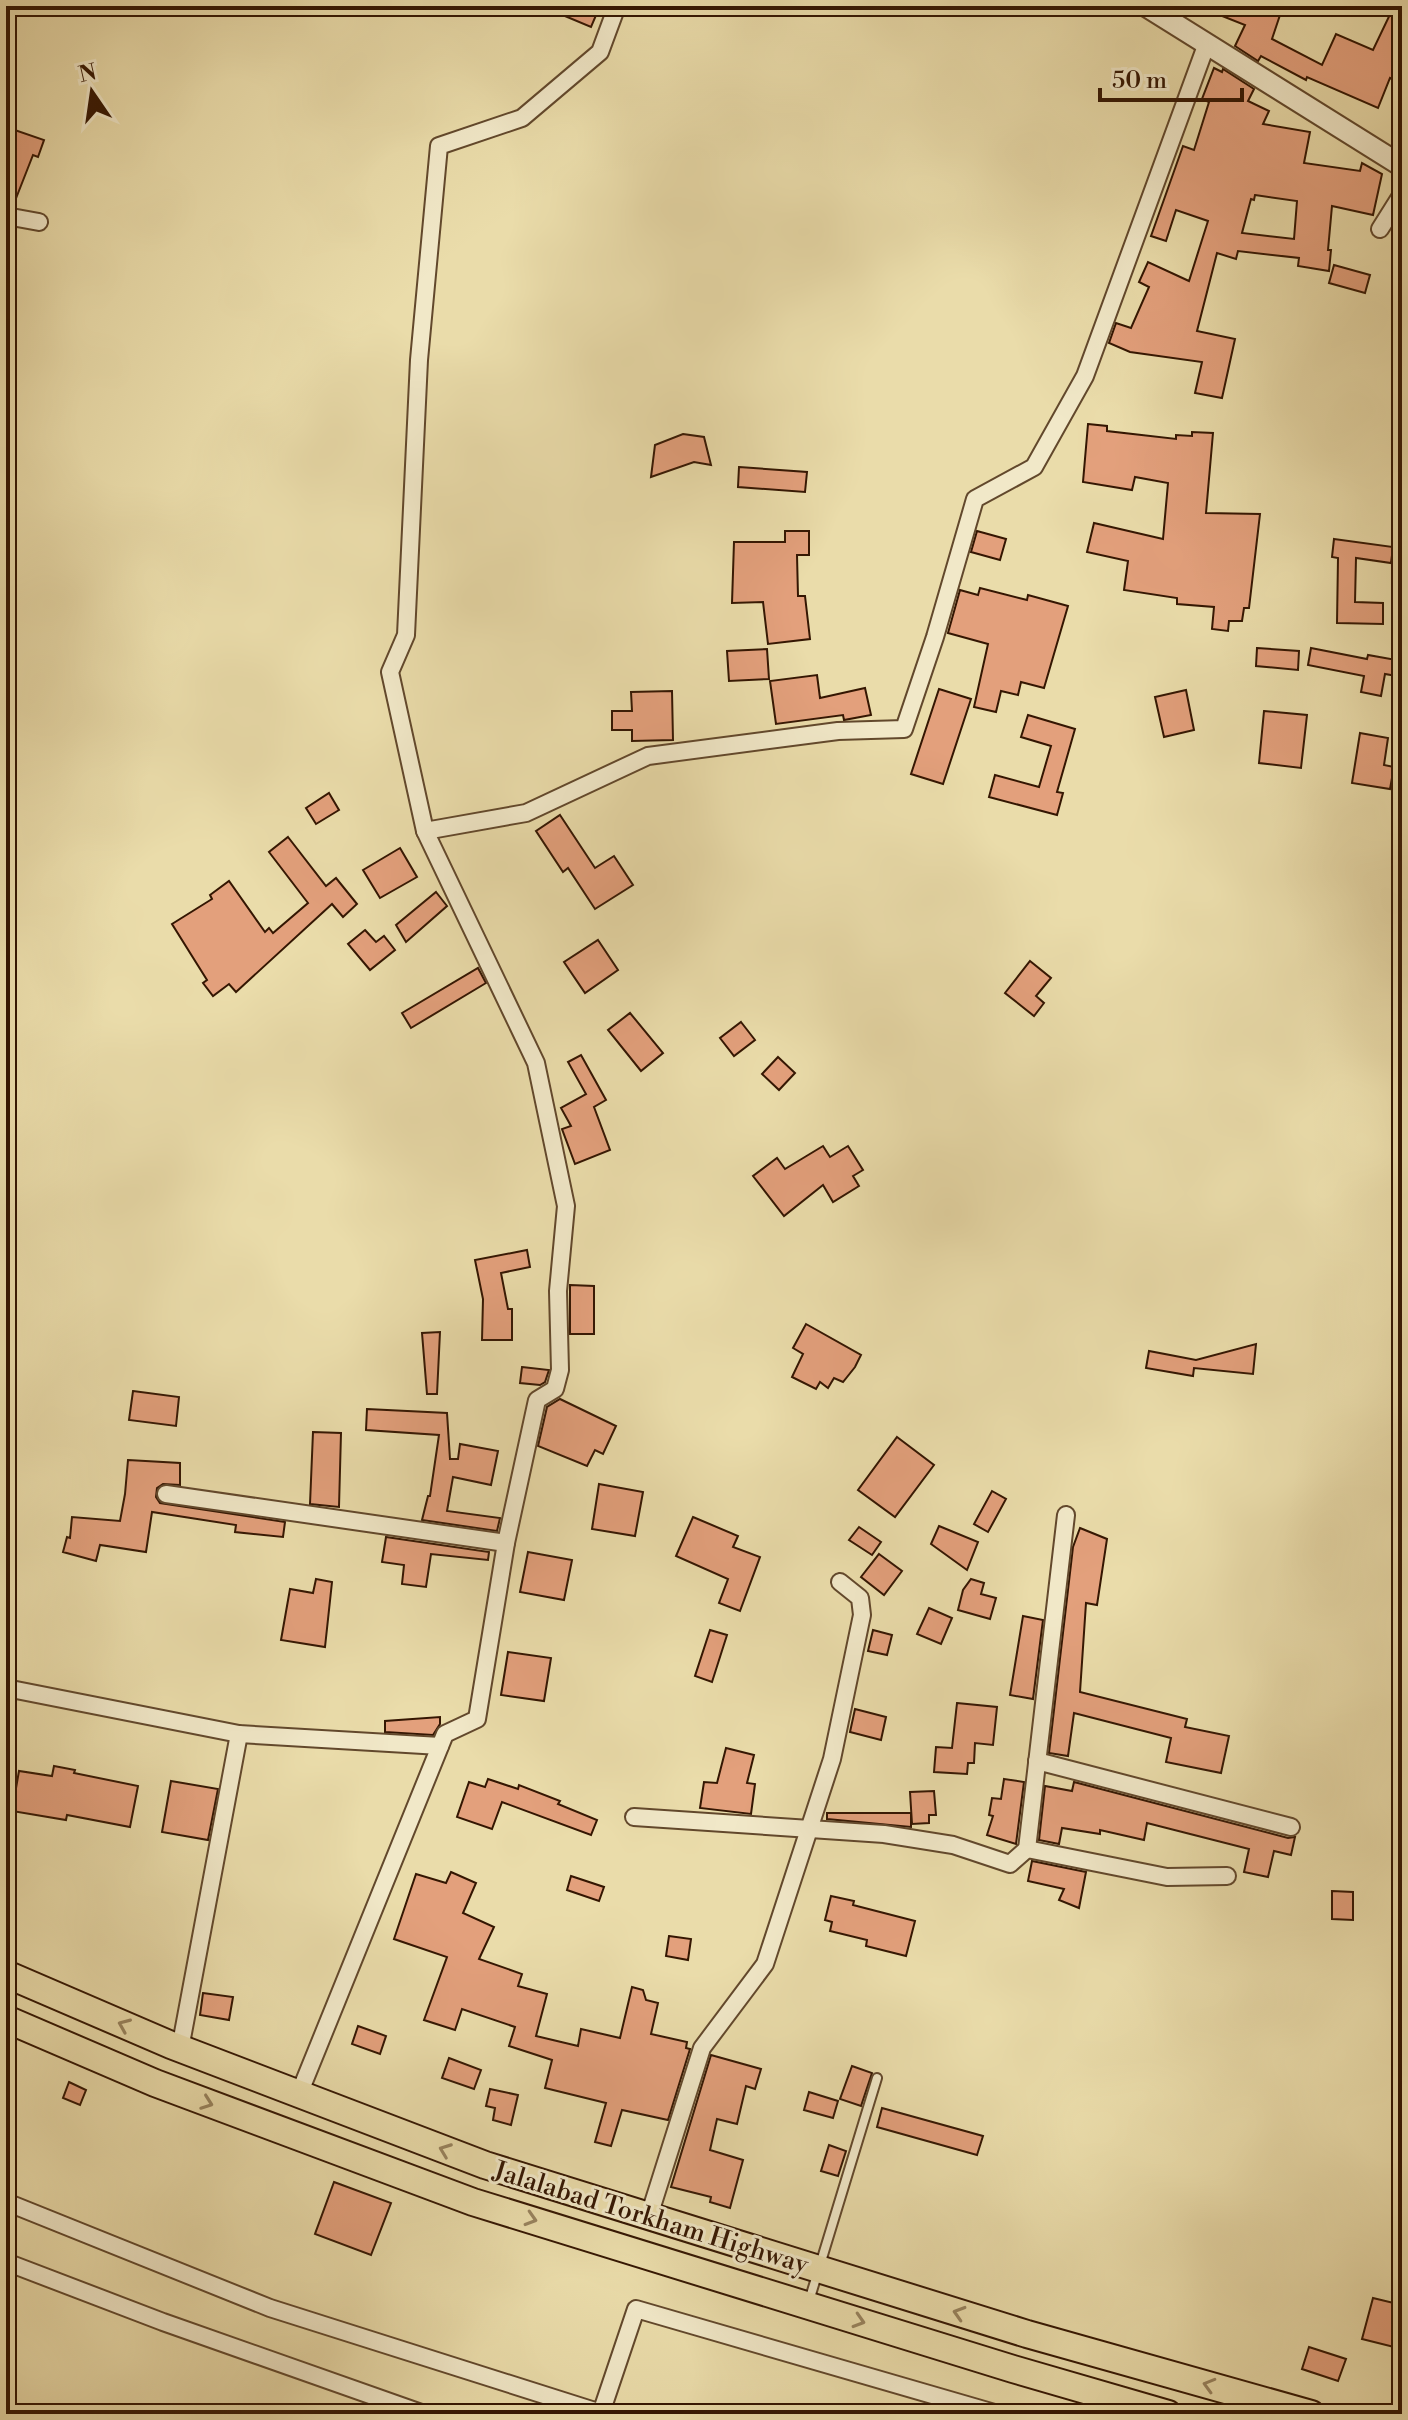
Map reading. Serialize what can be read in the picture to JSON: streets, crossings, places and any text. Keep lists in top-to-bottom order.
{
  "streets": {
    "highway": ["Jalalabad Torkham Highway"]
  },
  "scale_bar": "50 m",
  "north": "top"
}
